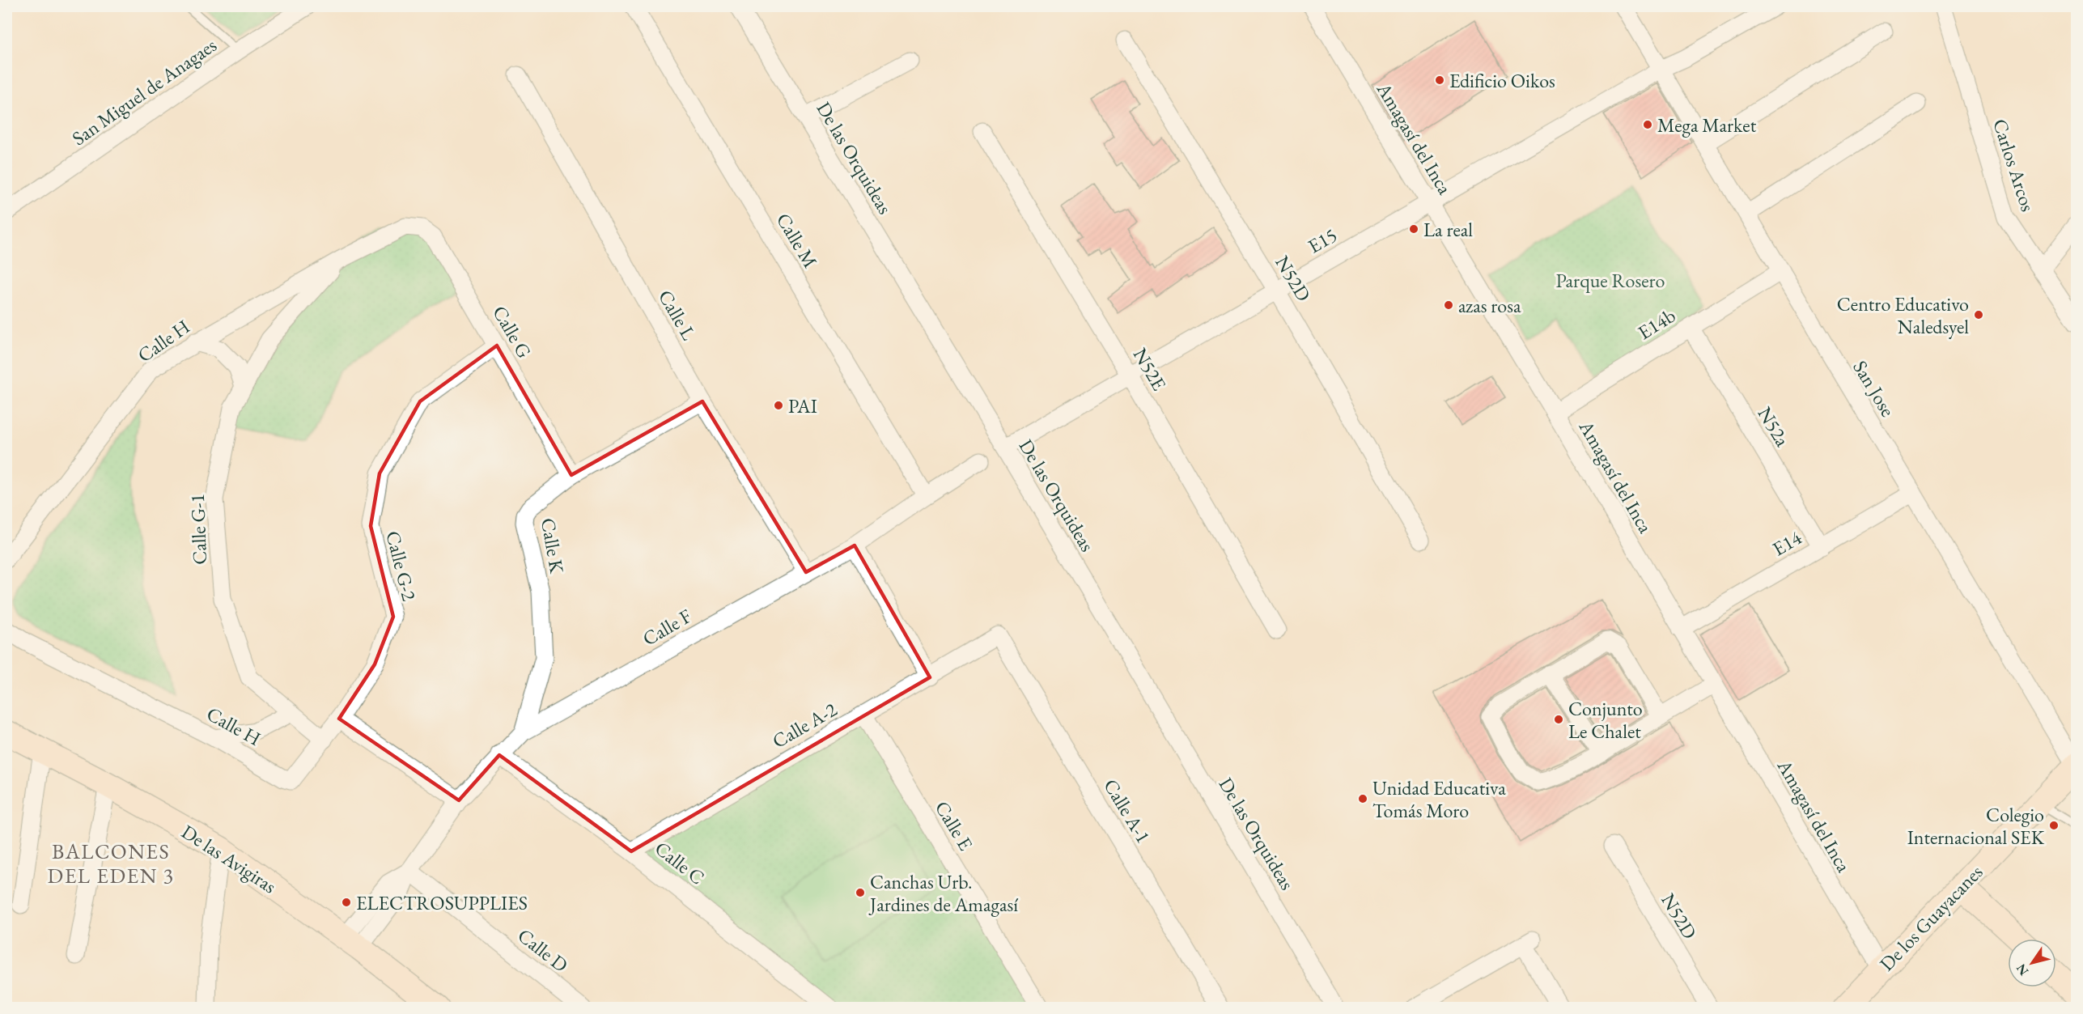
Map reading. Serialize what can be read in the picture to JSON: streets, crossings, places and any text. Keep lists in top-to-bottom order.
{
  "streets": {
    "street": [
      "San Miguel de Anagaes",
      "Amagasí del Inca",
      "De las Orquideas",
      "Carlos Arcos",
      "Calle M",
      "E15",
      "N52D",
      "Calle L",
      "E14b",
      "Calle G",
      "Calle H",
      "N52E",
      "San Jose",
      "N52a",
      "Calle G-1",
      "E14",
      "Calle K",
      "Calle G-2",
      "Calle F",
      "Calle A-2",
      "Calle A-1",
      "Calle E",
      "De las Avigiras",
      "Calle C",
      "De los Guayacanes",
      "Calle D"
    ]
  },
  "crossings": [
    ["Amagasí del Inca", "E15"],
    ["Amagasí del Inca", "E14b"],
    ["Amagasí del Inca", "E14"],
    ["Amagasí del Inca", "De los Guayacanes"],
    ["De las Orquideas", "E15"],
    ["Calle M", "Calle F"],
    ["E15", "N52D"],
    ["E15", "N52E"],
    ["E15", "San Jose"],
    ["Calle L", "Calle K"],
    ["Calle L", "Calle F"],
    ["E14b", "San Jose"],
    ["E14b", "N52a"],
    ["Calle G", "Calle H"],
    ["Calle G", "Calle K"],
    ["Calle G", "Calle G-2"],
    ["Calle H", "Calle G-1"],
    ["Calle H", "Calle G-2"],
    ["San Jose", "E14"],
    ["San Jose", "De los Guayacanes"],
    ["N52a", "E14"],
    ["Calle G-1", "Calle G-2"],
    ["Calle K", "Calle F"],
    ["Calle F", "De las Avigiras"],
    ["Calle F", "Calle C"],
    ["Calle F", "Calle D"],
    ["Calle A-2", "Calle A-1"],
    ["Calle A-2", "Calle E"],
    ["Calle A-2", "Calle C"]
  ],
  "districts": ["BALCONES DEL EDEN 3"],
  "parks": ["Parque Rosero"],
  "places": [
    "Edificio Oikos",
    "Mega Market",
    "La real",
    "azas rosa",
    "Centro Educativo Naledsyel",
    "PAI",
    "Conjunto Le Chalet",
    "Unidad Educativa Tomás Moro",
    "Colegio Internacional SEK",
    "Canchas Urb. Jardines de Amagasí",
    "ELECTROSUPPLIES"
  ],
  "north": "bottom left"
}
